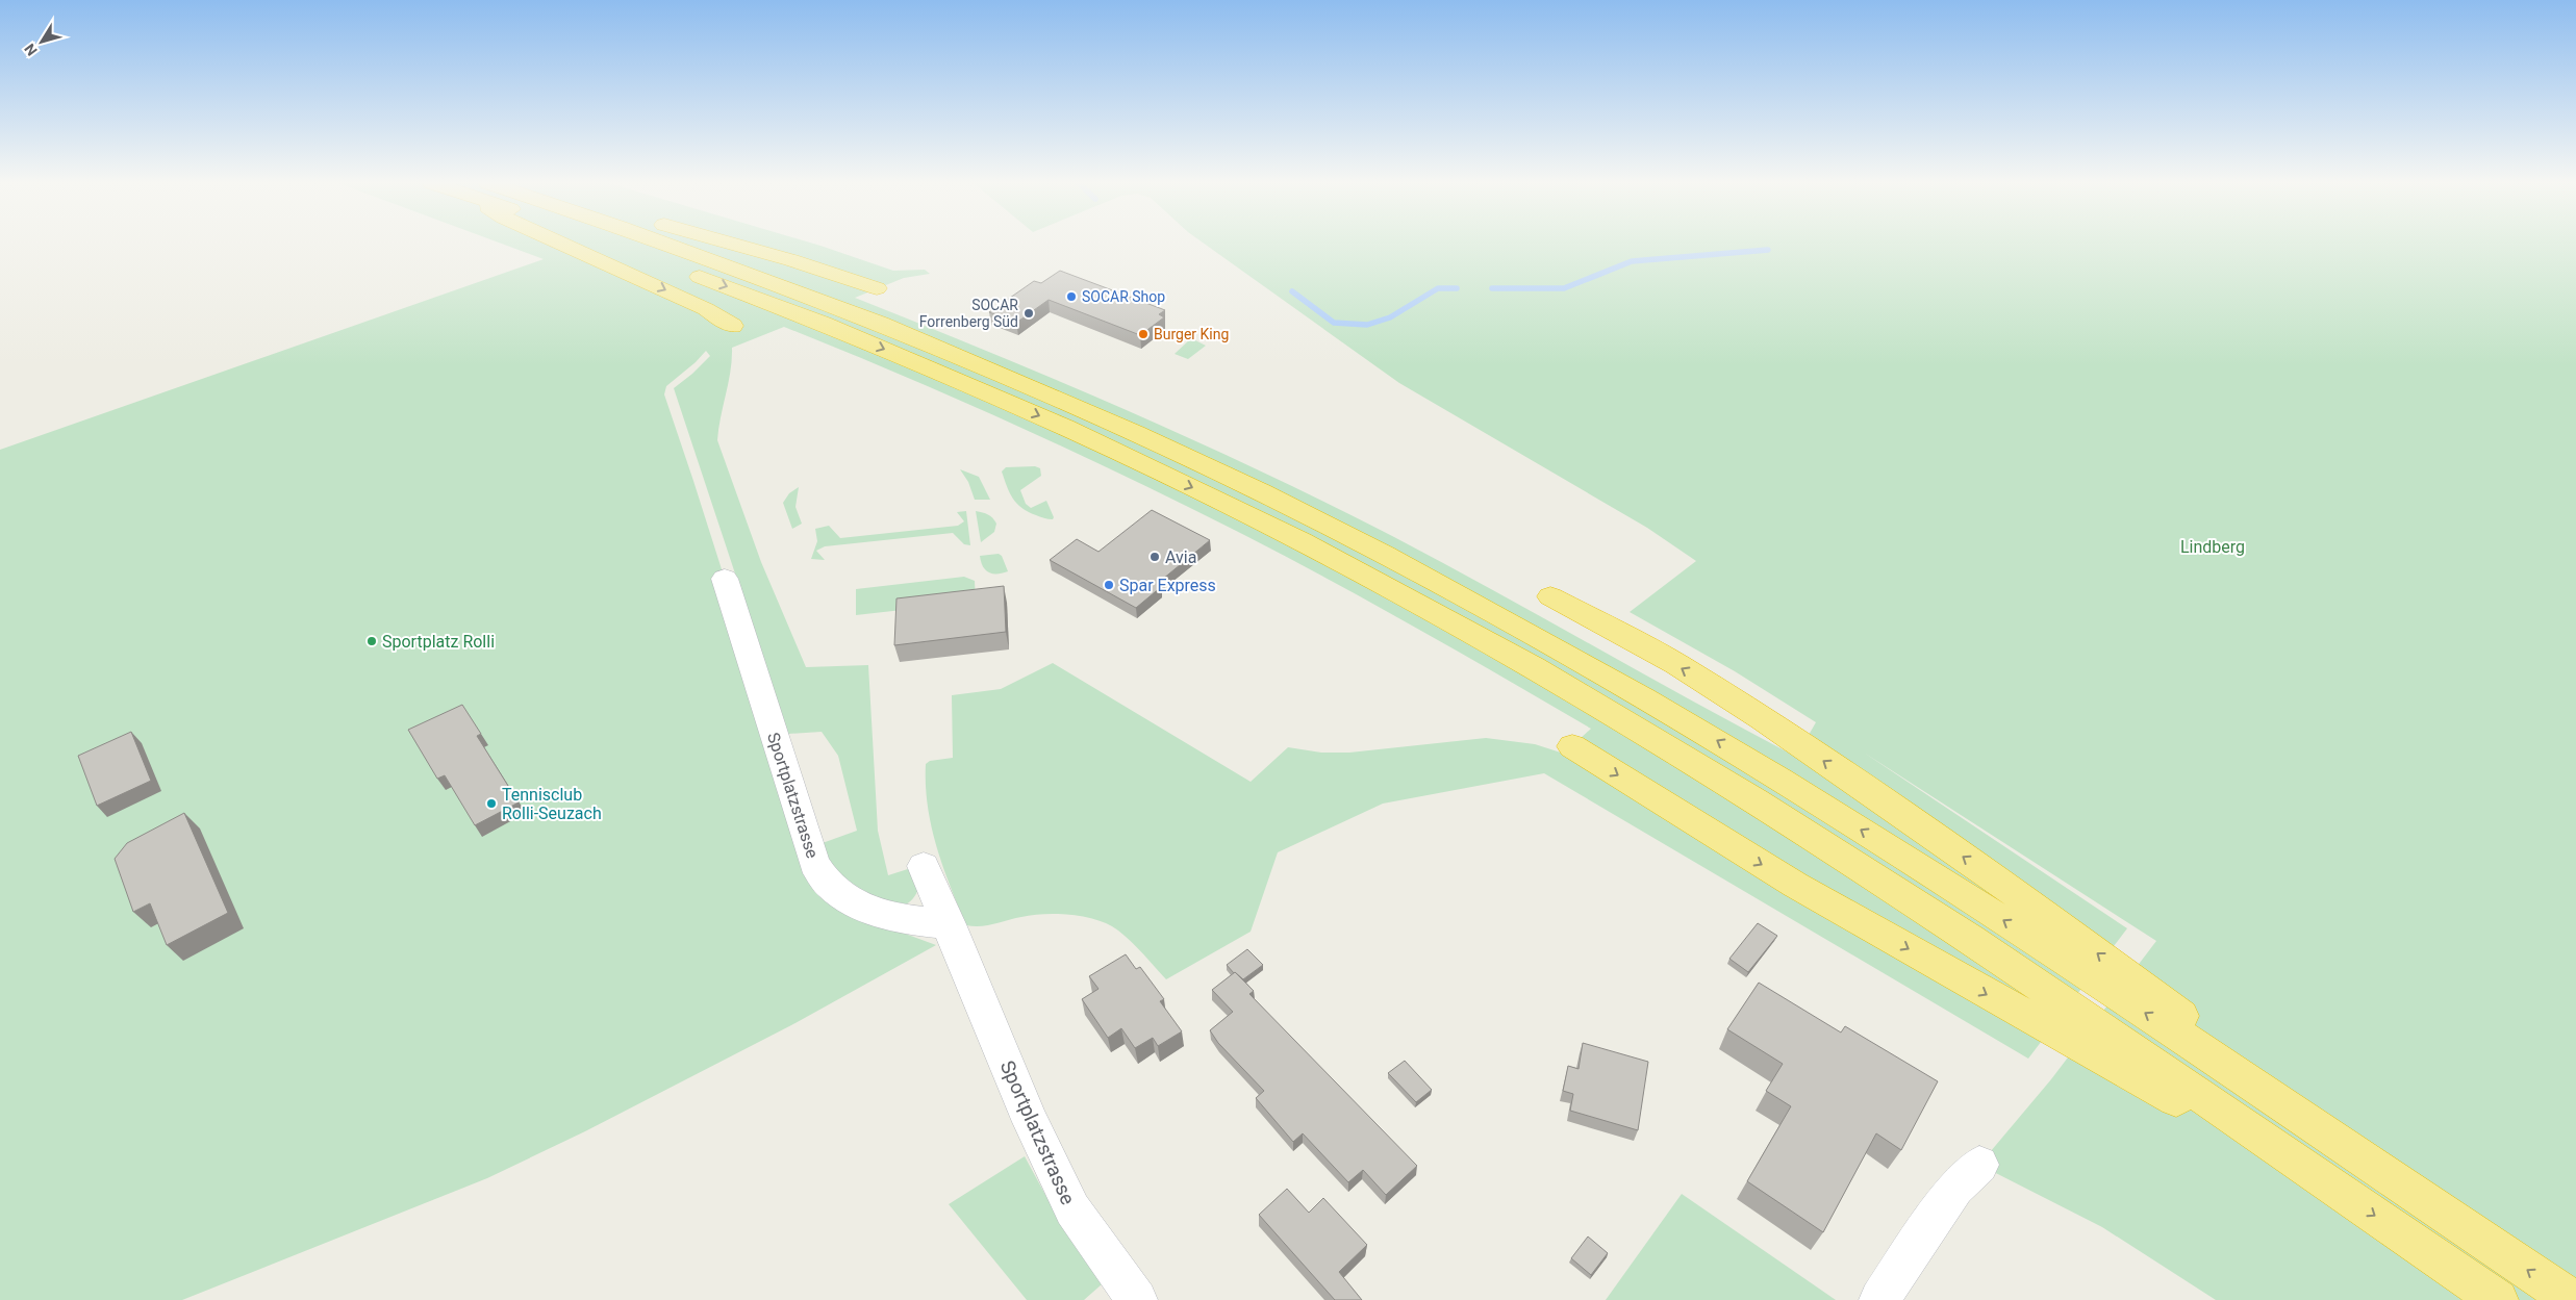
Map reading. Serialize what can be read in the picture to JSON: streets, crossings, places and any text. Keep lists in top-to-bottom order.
{
  "streets": {
    "street": ["Sportplatzstrasse"]
  },
  "parks": ["Lindberg"],
  "places": [
    "SOCAR Shop",
    "SOCAR Forrenberg Süd",
    "Burger King",
    "Avia",
    "Spar Express",
    "Sportplatz Rolli",
    "Tennisclub Rolli-Seuzach"
  ],
  "north": "bottom left"
}
